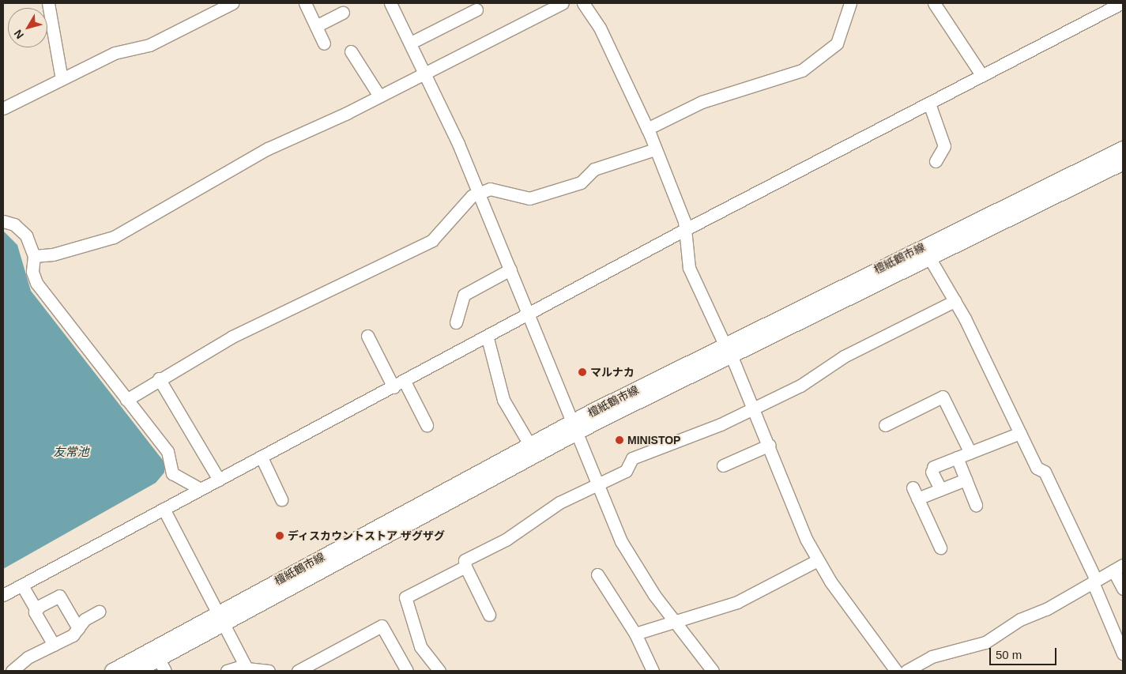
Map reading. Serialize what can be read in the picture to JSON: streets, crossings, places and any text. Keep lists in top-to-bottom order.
{
  "streets": {
    "main road": ["檀紙鶴市線"]
  },
  "water": ["友常池"],
  "places": ["マルナカ", "MINISTOP", "ディスカウントストア ザグザグ"],
  "scale_bar": "50 m",
  "north": "bottom left"
}
